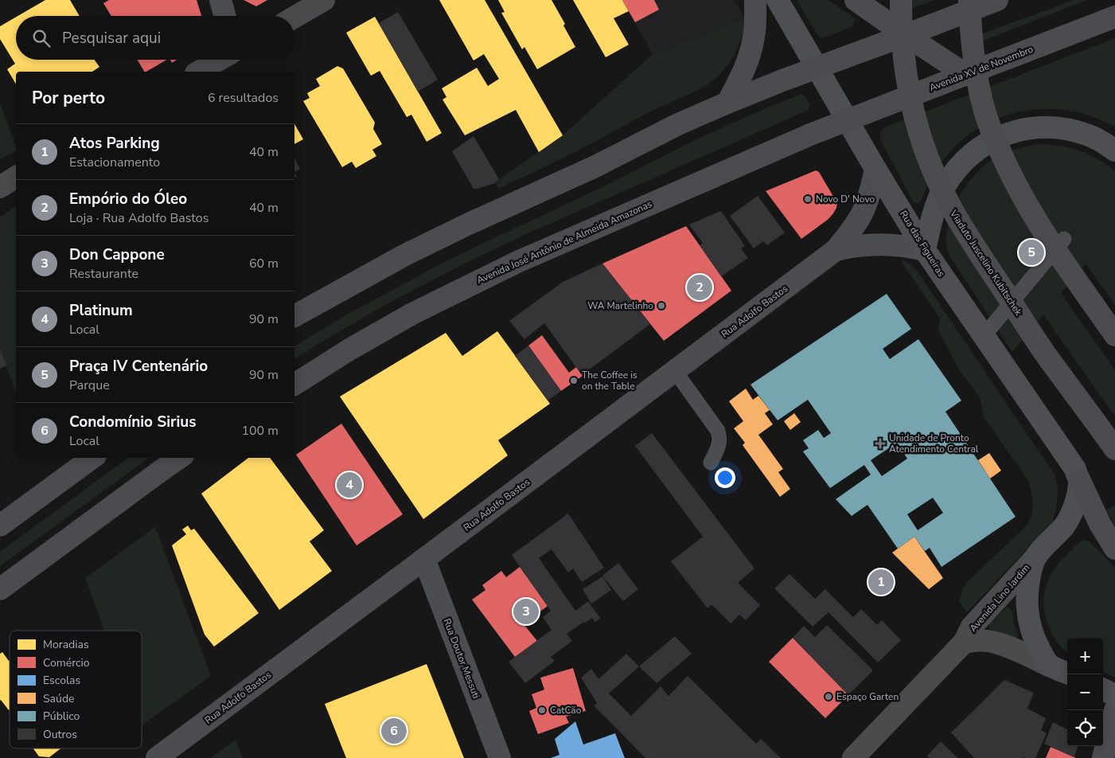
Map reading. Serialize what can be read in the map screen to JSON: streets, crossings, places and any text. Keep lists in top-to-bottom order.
{
  "streets": {
    "highway": ["Avenida XV de Novembro", "Avenida José Antônio de Almeida Amazonas", "Viaduto Juscelino Kubitschek"],
    "main road": ["Rua das Figueiras", "Avenida Lino Jardim"],
    "street": ["Rua Adolfo Bastos", "Rua Doutor Messuti"]
  },
  "crossings": [
    ["Avenida XV de Novembro", "Avenida José Antônio de Almeida Amazonas"],
    ["Avenida XV de Novembro", "Rua das Figueiras"],
    ["Avenida José Antônio de Almeida Amazonas", "Rua das Figueiras"],
    ["Rua das Figueiras", "Rua Adolfo Bastos"],
    ["Rua das Figueiras", "Avenida Lino Jardim"],
    ["Rua Adolfo Bastos", "Rua Doutor Messuti"]
  ],
  "places": {
    "other": [
      "Novo D' Novo",
      "WA Martelinho",
      "The Coffee is on the Table",
      "Espaço Garten",
      "CatCão"
    ],
    "health": ["Unidade de Pronto Atendimento Central"]
  },
  "legend": [
    "Moradias",
    "Comércio",
    "Escolas",
    "Saúde",
    "Público",
    "Outros"
  ],
  "page": {
    "search": "Pesquisar aqui",
    "heading": ["Por perto", "6 resultados"],
    "list": [
      {
        "mark": "1",
        "name": "Atos Parking",
        "note": "Estacionamento",
        "value": "40 m"
      },
      {
        "mark": "2",
        "name": "Empório do Óleo",
        "note": "Loja · Rua Adolfo Bastos",
        "value": "40 m"
      },
      {
        "mark": "3",
        "name": "Don Cappone",
        "note": "Restaurante",
        "value": "60 m"
      },
      {
        "mark": "4",
        "name": "Platinum",
        "note": "Local",
        "value": "90 m"
      },
      {
        "mark": "5",
        "name": "Praça IV Centenário",
        "note": "Parque",
        "value": "90 m"
      },
      {
        "mark": "6",
        "name": "Condomínio Sirius",
        "note": "Local",
        "value": "100 m"
      }
    ],
    "pins": [
      "5",
      "2",
      "4",
      "1",
      "3",
      "6"
    ],
    "map_buttons": ["+", "−"]
  }
}
